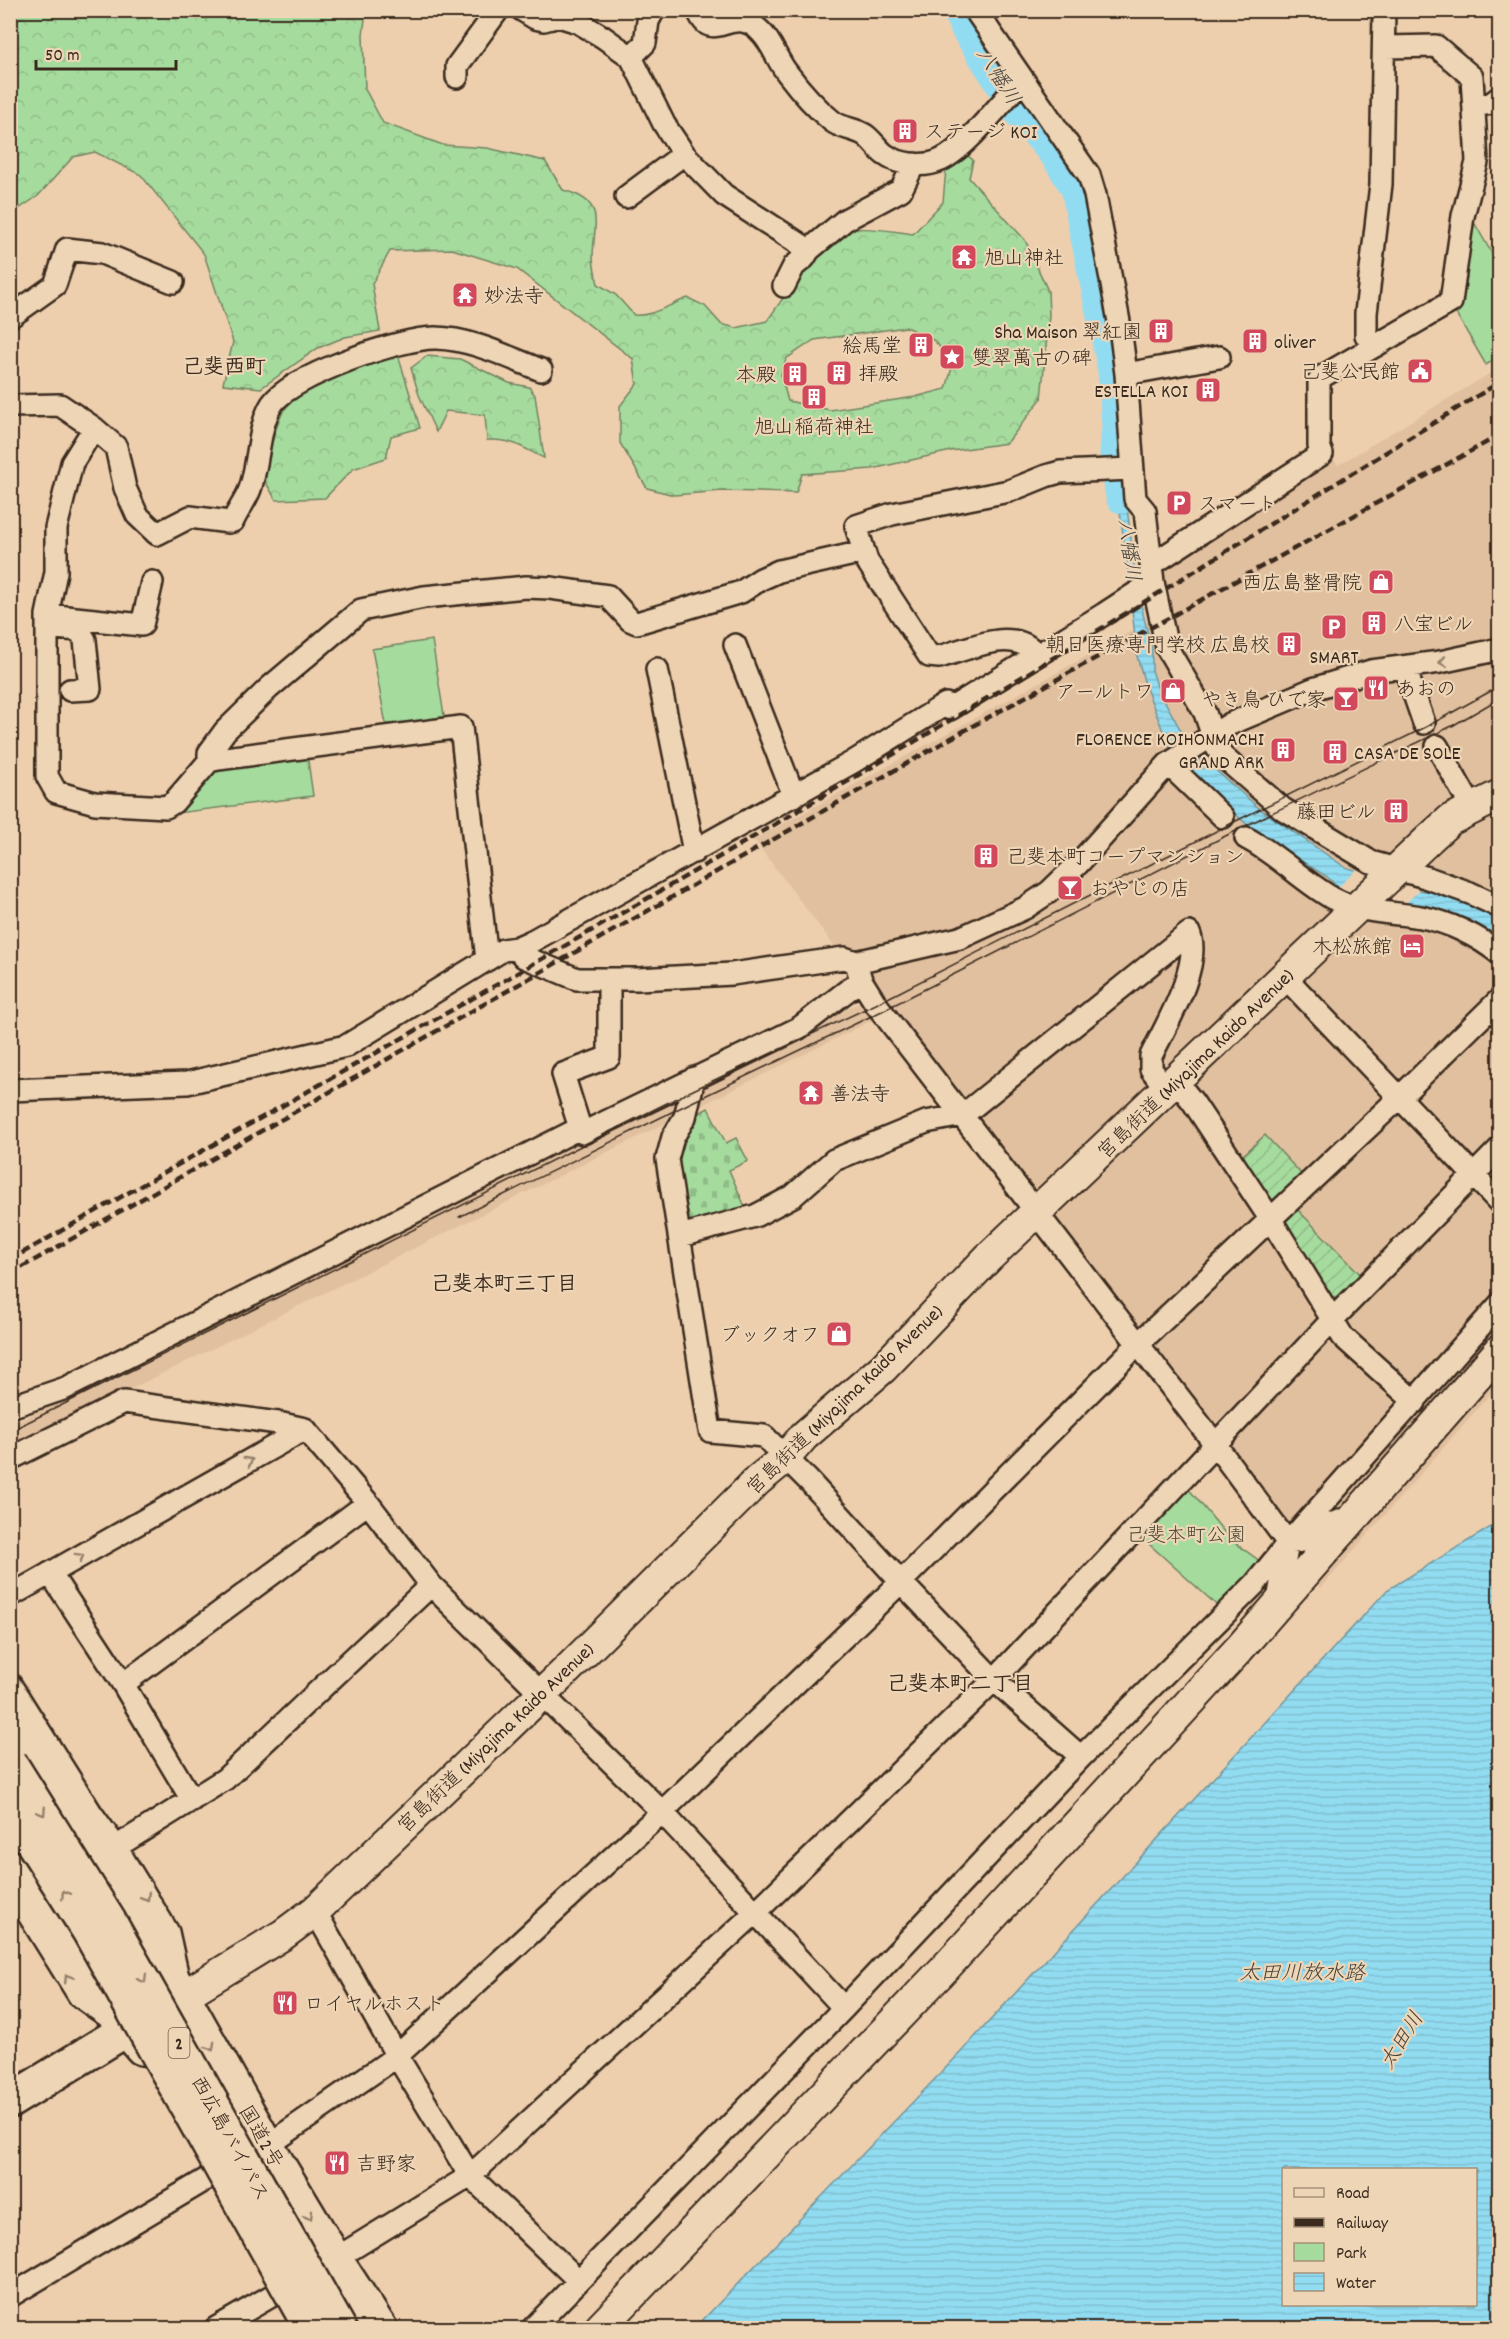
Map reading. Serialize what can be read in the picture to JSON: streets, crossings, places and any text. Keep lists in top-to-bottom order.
{
  "streets": {
    "highway": ["2", "国道2号", "西広島バイパス"],
    "street": ["宮島街道 (Miyajima Kaido Avenue)"]
  },
  "crossings": [
    ["宮島街道 (Miyajima Kaido Avenue)", "2"],
    ["宮島街道 (Miyajima Kaido Avenue)", "国道2号"],
    ["2", "国道2号"],
    ["国道2号", "西広島バイパス"]
  ],
  "districts": ["己斐西町", "己斐本町三丁目", "己斐本町二丁目"],
  "water": ["八幡川", "太田川放水路", "太田川"],
  "parks": ["己斐本町公園"],
  "places": {
    "building": [
      "ステージ KOI",
      "Sha Maison 翠紅園",
      "oliver",
      "絵馬堂",
      "拝殿",
      "本殿",
      "ESTELLA KOI",
      "旭山稲荷神社",
      "八宝ビル",
      "朝日医療専門学校 広島校",
      "FLORENCE KOIHONMACHI GRAND ARK",
      "CASA DE SOLE",
      "藤田ビル",
      "己斐本町コープマンション"
    ],
    "temple": ["旭山神社", "妙法寺", "善法寺"],
    "place": ["雙翠萬古の碑"],
    "public building": ["己斐公民館"],
    "parking": ["スマート", "SMART"],
    "shop": ["西広島整骨院", "アールトワ", "ブックオフ"],
    "restaurant": ["あおの", "ロイヤルホスト", "吉野家"],
    "bar": ["やき鳥 ひで家", "おやじの店"],
    "hotel": ["木松旅館"]
  },
  "legend": [
    "Road",
    "Railway",
    "Park",
    "Water"
  ],
  "scale_bar": "50 m"
}
